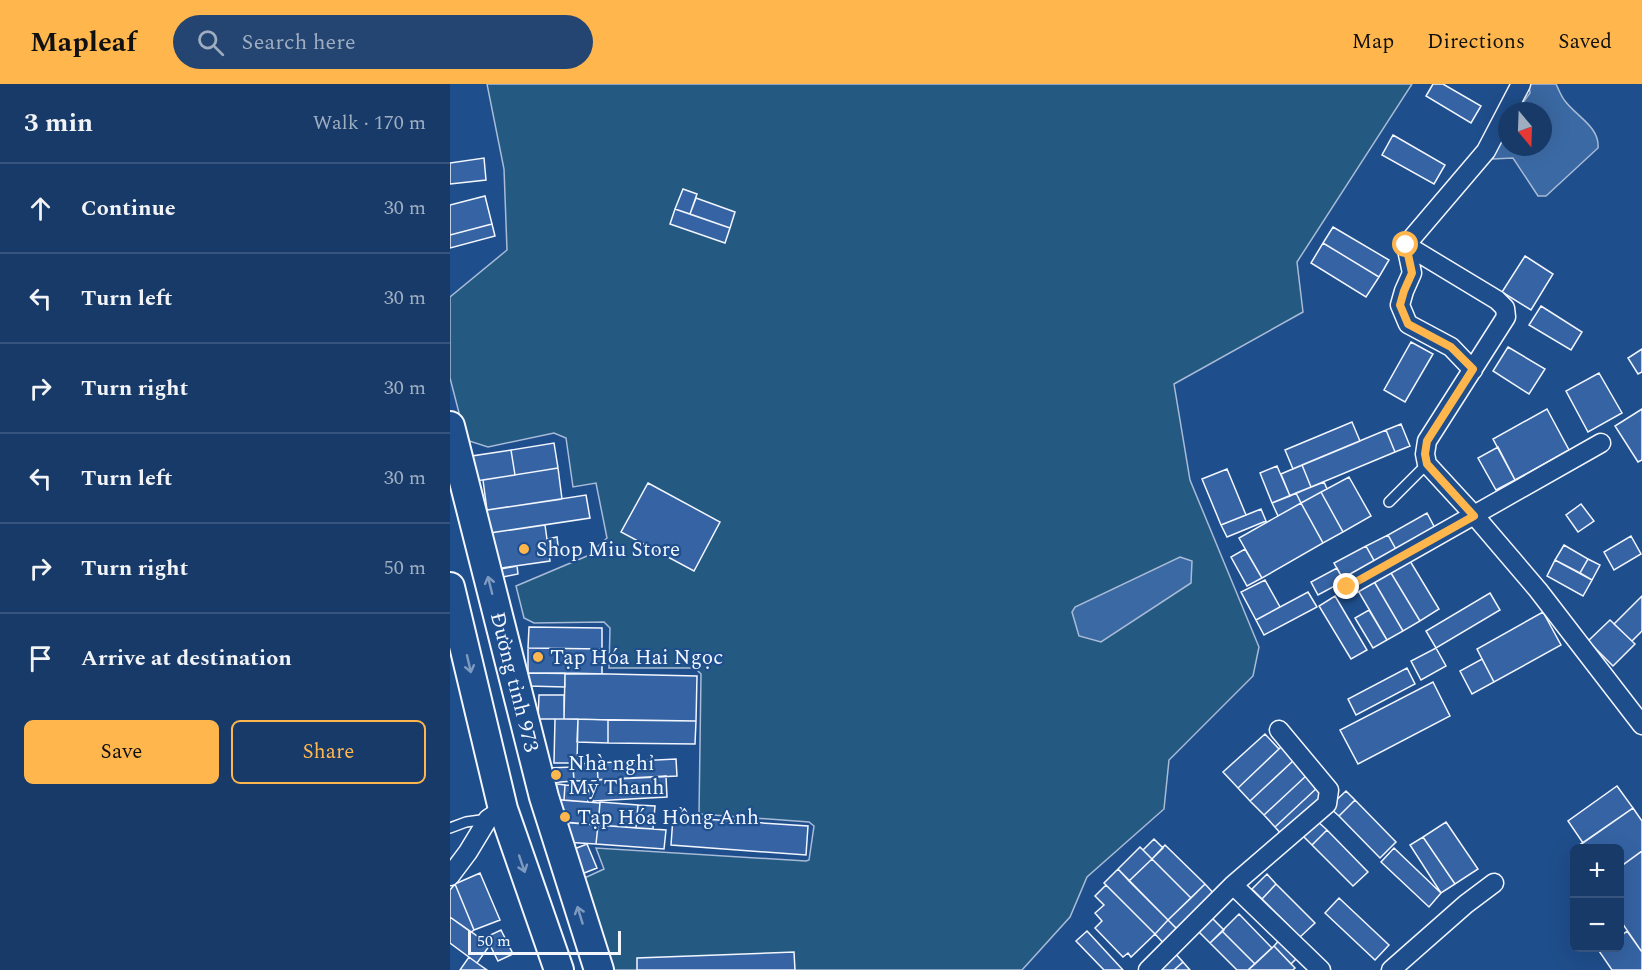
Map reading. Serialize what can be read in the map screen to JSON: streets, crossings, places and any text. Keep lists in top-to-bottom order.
{
  "streets": {
    "main road": ["Đường tỉnh 973"]
  },
  "places": [
    "Shop Miu Store",
    "Tạp Hóa Hai Ngọc",
    "Nhà nghỉ Mỹ Thanh",
    "Tạp Hóa Hồng Anh"
  ],
  "scale_bar": "50 m",
  "north": "bottom",
  "page": {
    "header": "Mapleaf",
    "search": "Search here",
    "nav": ["Map", "Directions", "Saved"],
    "heading": ["3 min", "Walk · 170 m"],
    "list": [
      ["Continue", "30 m"],
      ["Turn left", "30 m"],
      ["Turn right", "30 m"],
      ["Turn left", "30 m"],
      ["Turn right", "50 m"],
      "Arrive at destination"
    ],
    "buttons": ["Save", "Share"],
    "map_buttons": ["+", "−"],
    "scale": "50 m"
  }
}
